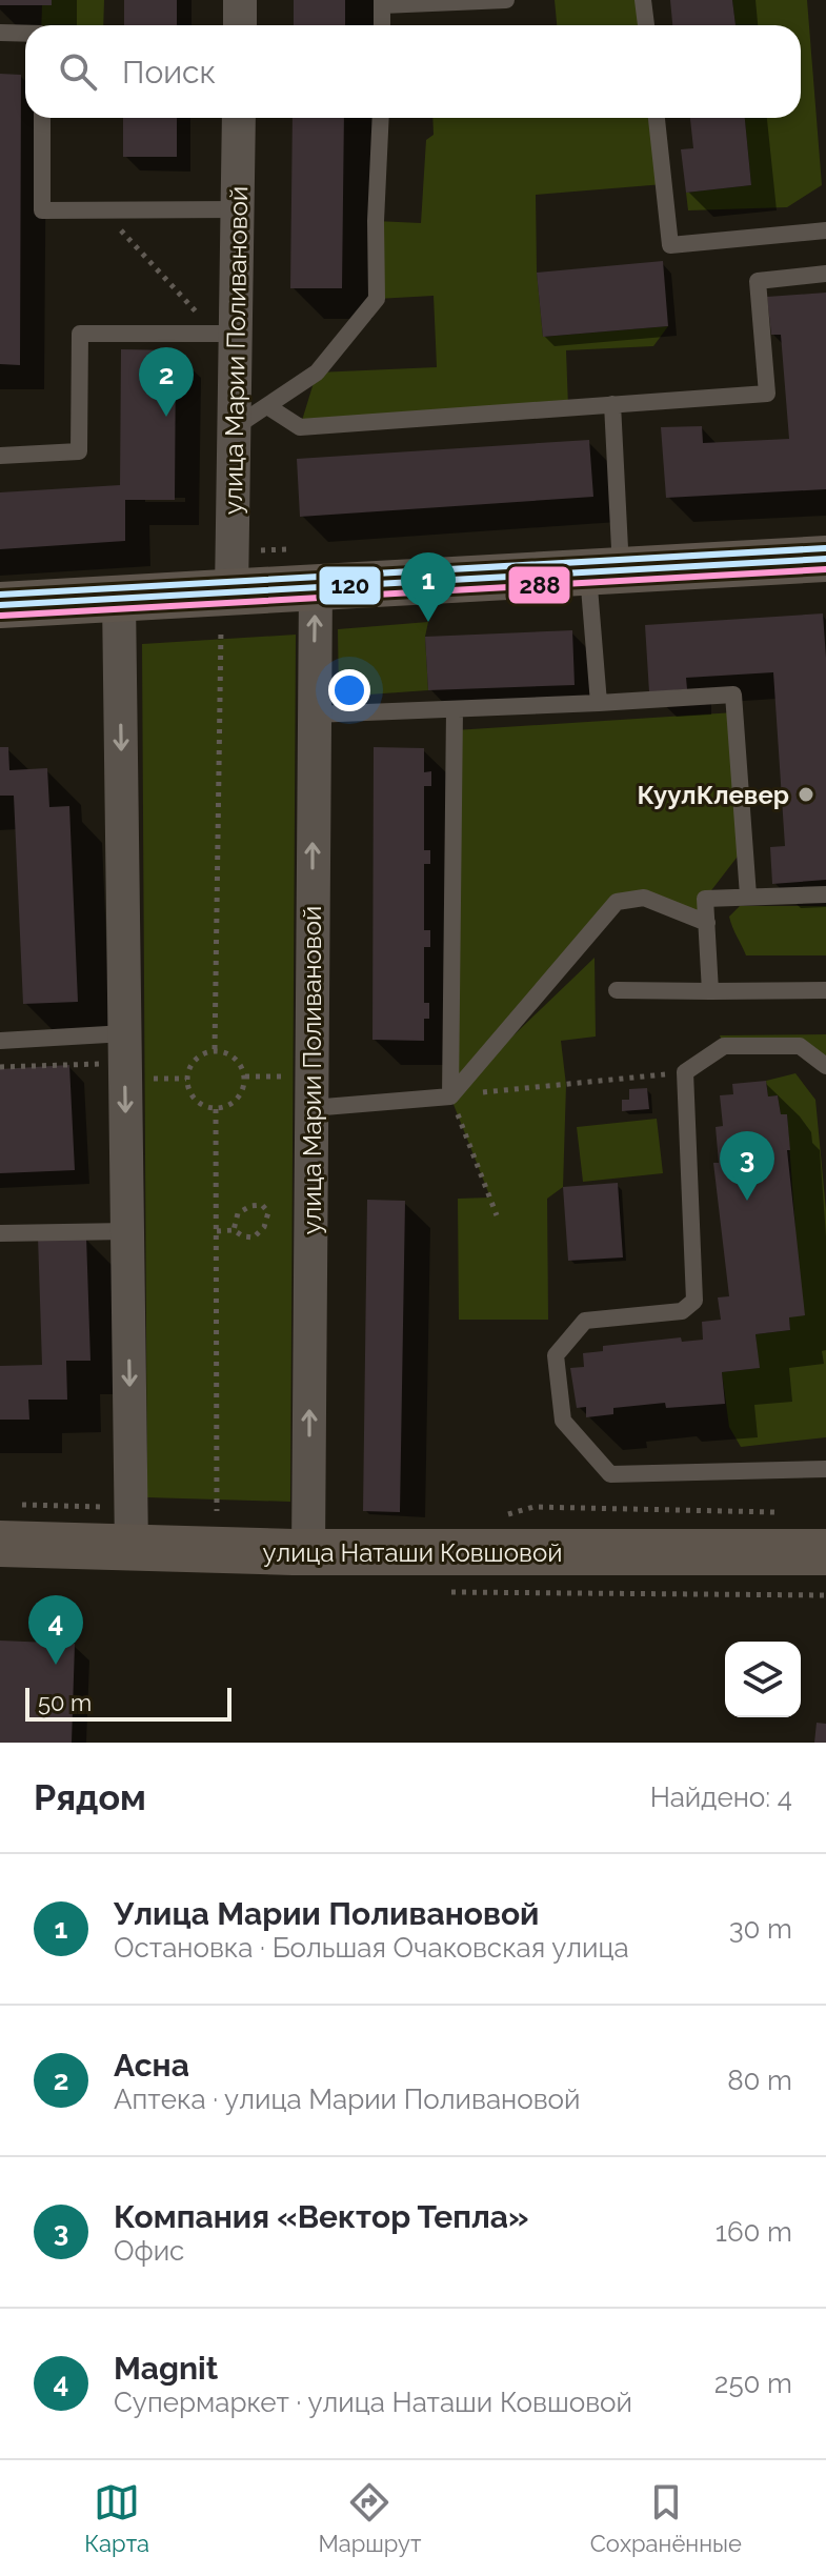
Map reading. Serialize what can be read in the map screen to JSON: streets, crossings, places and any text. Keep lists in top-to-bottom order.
{
  "streets": {
    "street": ["улица Марии Поливановой", "улица Наташи Ковшовой"]
  },
  "crossings": [
    ["улица Марии Поливановой", "улица Наташи Ковшовой"]
  ],
  "places": ["КуулКлевер"],
  "lines": ["transit line 120", "transit line 288"],
  "scale_bar": "50 m",
  "page": {
    "search": "Поиск",
    "pins": [
      "2",
      "1",
      "3",
      "4"
    ],
    "scale": "50 m",
    "heading": ["Рядом", "Найдено: 4"],
    "list": [
      {
        "mark": "1",
        "name": "Улица Марии Поливановой",
        "note": "Остановка · Большая Очаковская улица",
        "value": "30 m"
      },
      {
        "mark": "2",
        "name": "Асна",
        "note": "Аптека · улица Марии Поливановой",
        "value": "80 m"
      },
      {
        "mark": "3",
        "name": "Компания «Вектор Тепла»",
        "note": "Офис",
        "value": "160 m"
      },
      {
        "mark": "4",
        "name": "Magnit",
        "note": "Супермаркет · улица Наташи Ковшовой",
        "value": "250 m"
      }
    ],
    "nav": ["Карта", "Маршрут", "Сохранённые"]
  }
}
